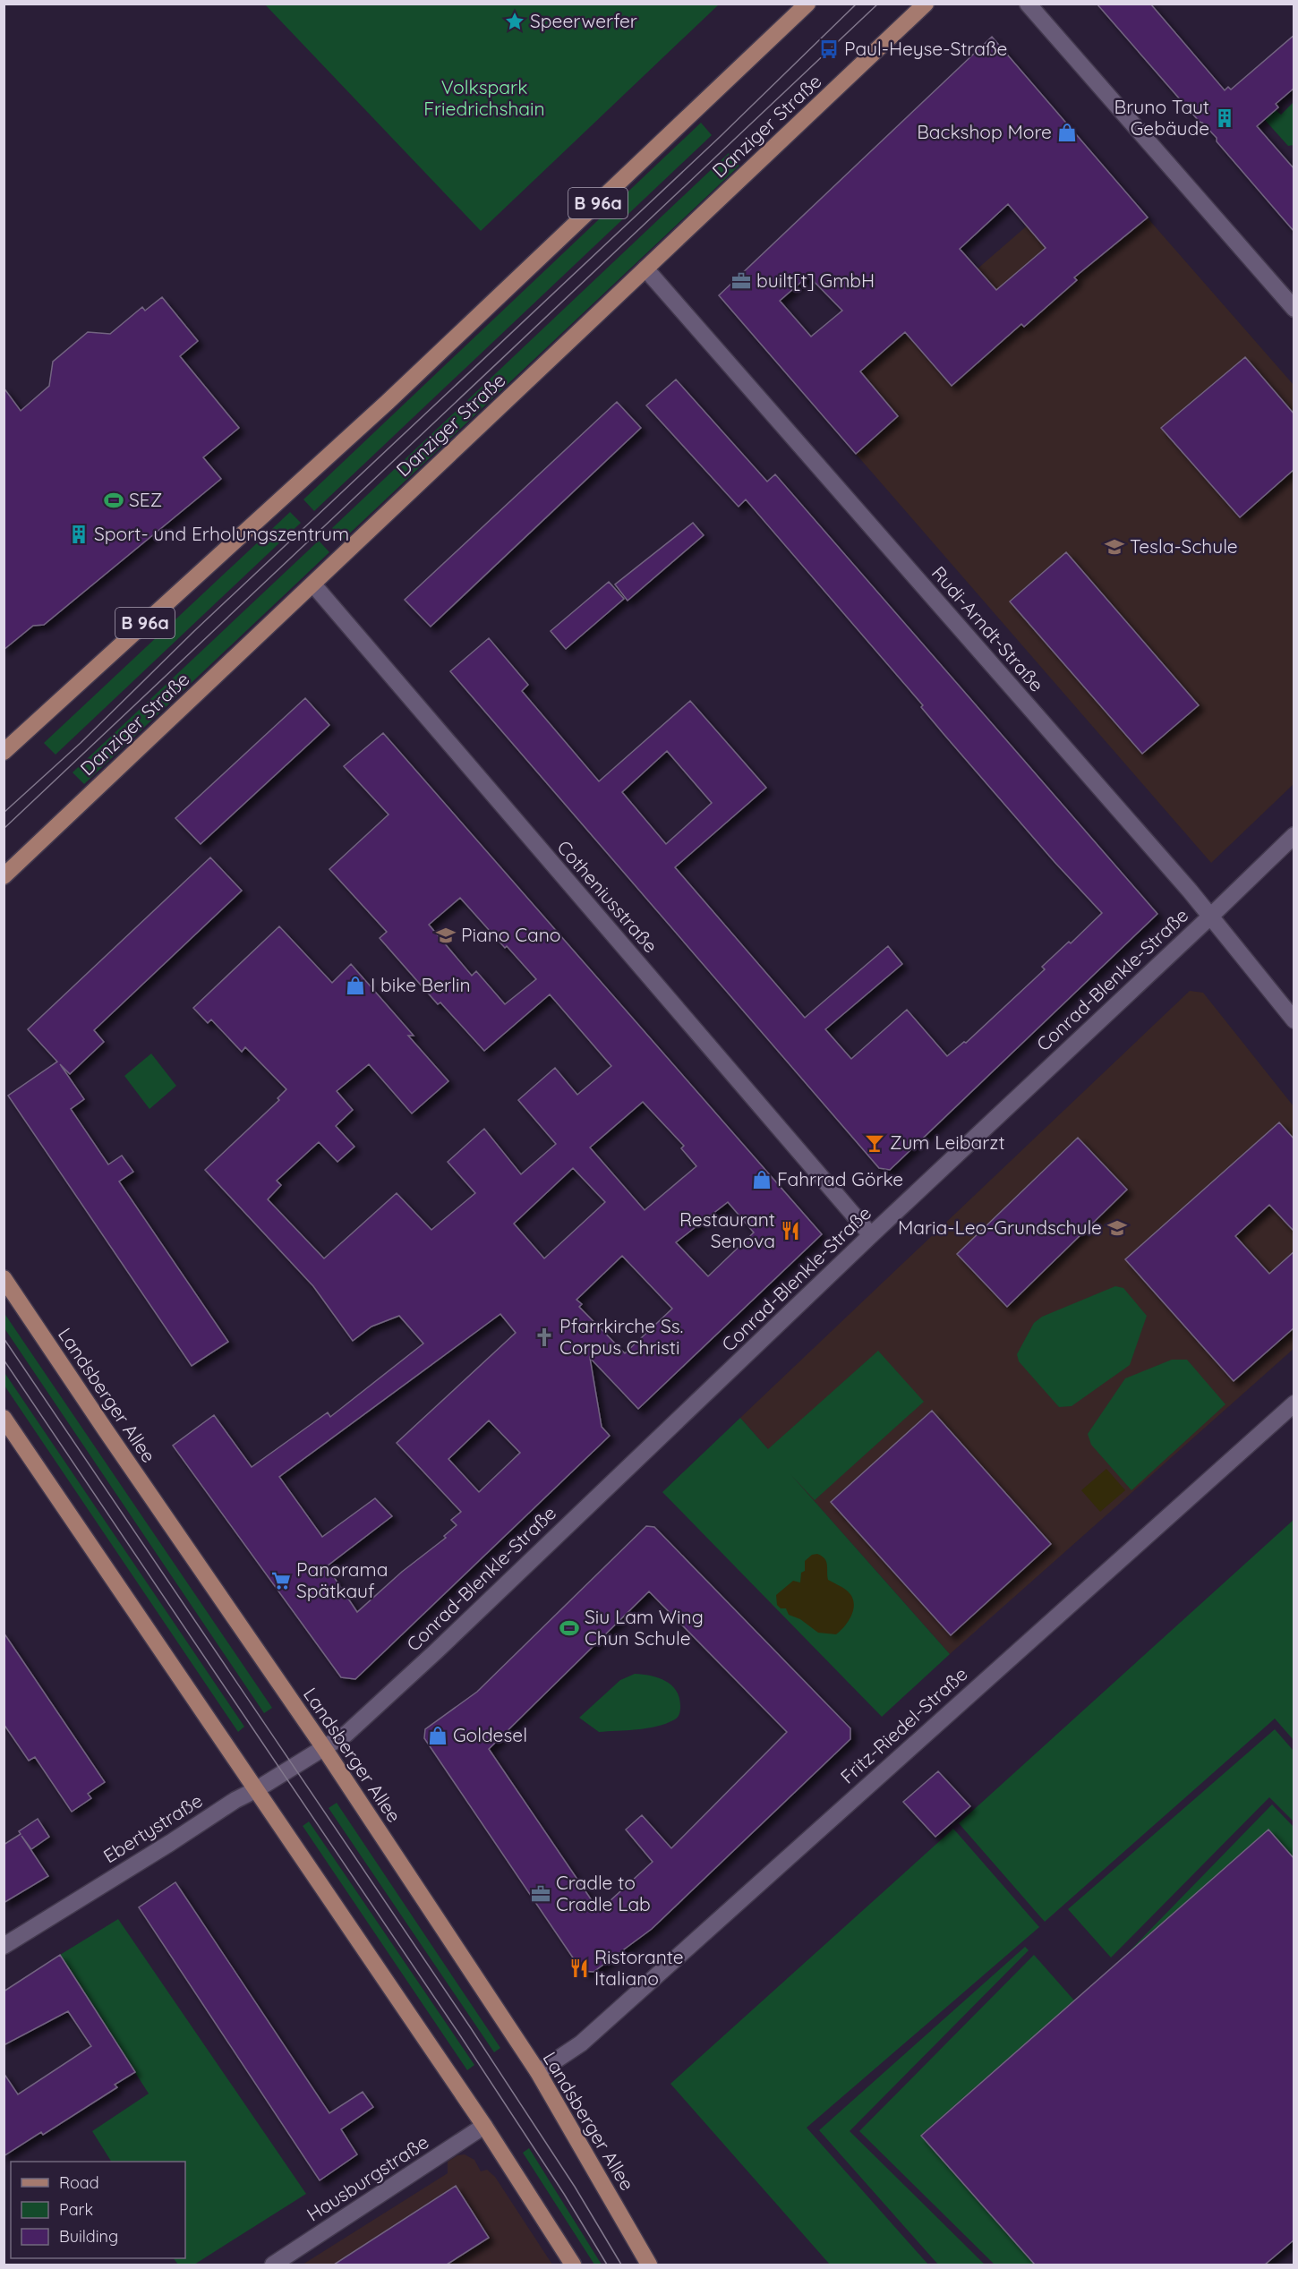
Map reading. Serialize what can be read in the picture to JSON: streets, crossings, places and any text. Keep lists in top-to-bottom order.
{
  "streets": {
    "main road": ["Danziger Straße", "B 96a", "Landsberger Allee"],
    "street": [
      "Rudi-Arndt-Straße",
      "Cotheniusstraße",
      "Conrad-Blenkle-Straße",
      "Fritz-Riedel-Straße",
      "Ebertystraße",
      "Hausburgstraße"
    ]
  },
  "crossings": [
    ["Danziger Straße", "Rudi-Arndt-Straße"],
    ["Danziger Straße", "Cotheniusstraße"],
    ["Rudi-Arndt-Straße", "Conrad-Blenkle-Straße"],
    ["Cotheniusstraße", "Conrad-Blenkle-Straße"],
    ["Conrad-Blenkle-Straße", "Landsberger Allee"],
    ["Conrad-Blenkle-Straße", "Ebertystraße"],
    ["Landsberger Allee", "Fritz-Riedel-Straße"],
    ["Landsberger Allee", "Ebertystraße"]
  ],
  "parks": ["Volkspark Friedrichshain"],
  "places": {
    "place": ["Speerwerfer"],
    "bus stop": ["Paul-Heyse-Straße"],
    "building": ["Bruno Taut Gebäude", "Sport- und Erholungszentrum"],
    "shop": [
      "Backshop More",
      "I bike Berlin",
      "Fahrrad Görke",
      "Goldesel"
    ],
    "office": ["built[t] GmbH", "Cradle to Cradle Lab"],
    "sports": ["SEZ", "Siu Lam Wing Chun Schule"],
    "school or university": ["Tesla-Schule", "Piano Cano", "Maria-Leo-Grundschule"],
    "bar": ["Zum Leibarzt"],
    "restaurant": ["Restaurant Senova", "Ristorante Italiano"],
    "church": ["Pfarrkirche Ss. Corpus Christi"],
    "supermarket": ["Panorama Spätkauf"]
  },
  "legend": ["Road", "Park", "Building"]
}
